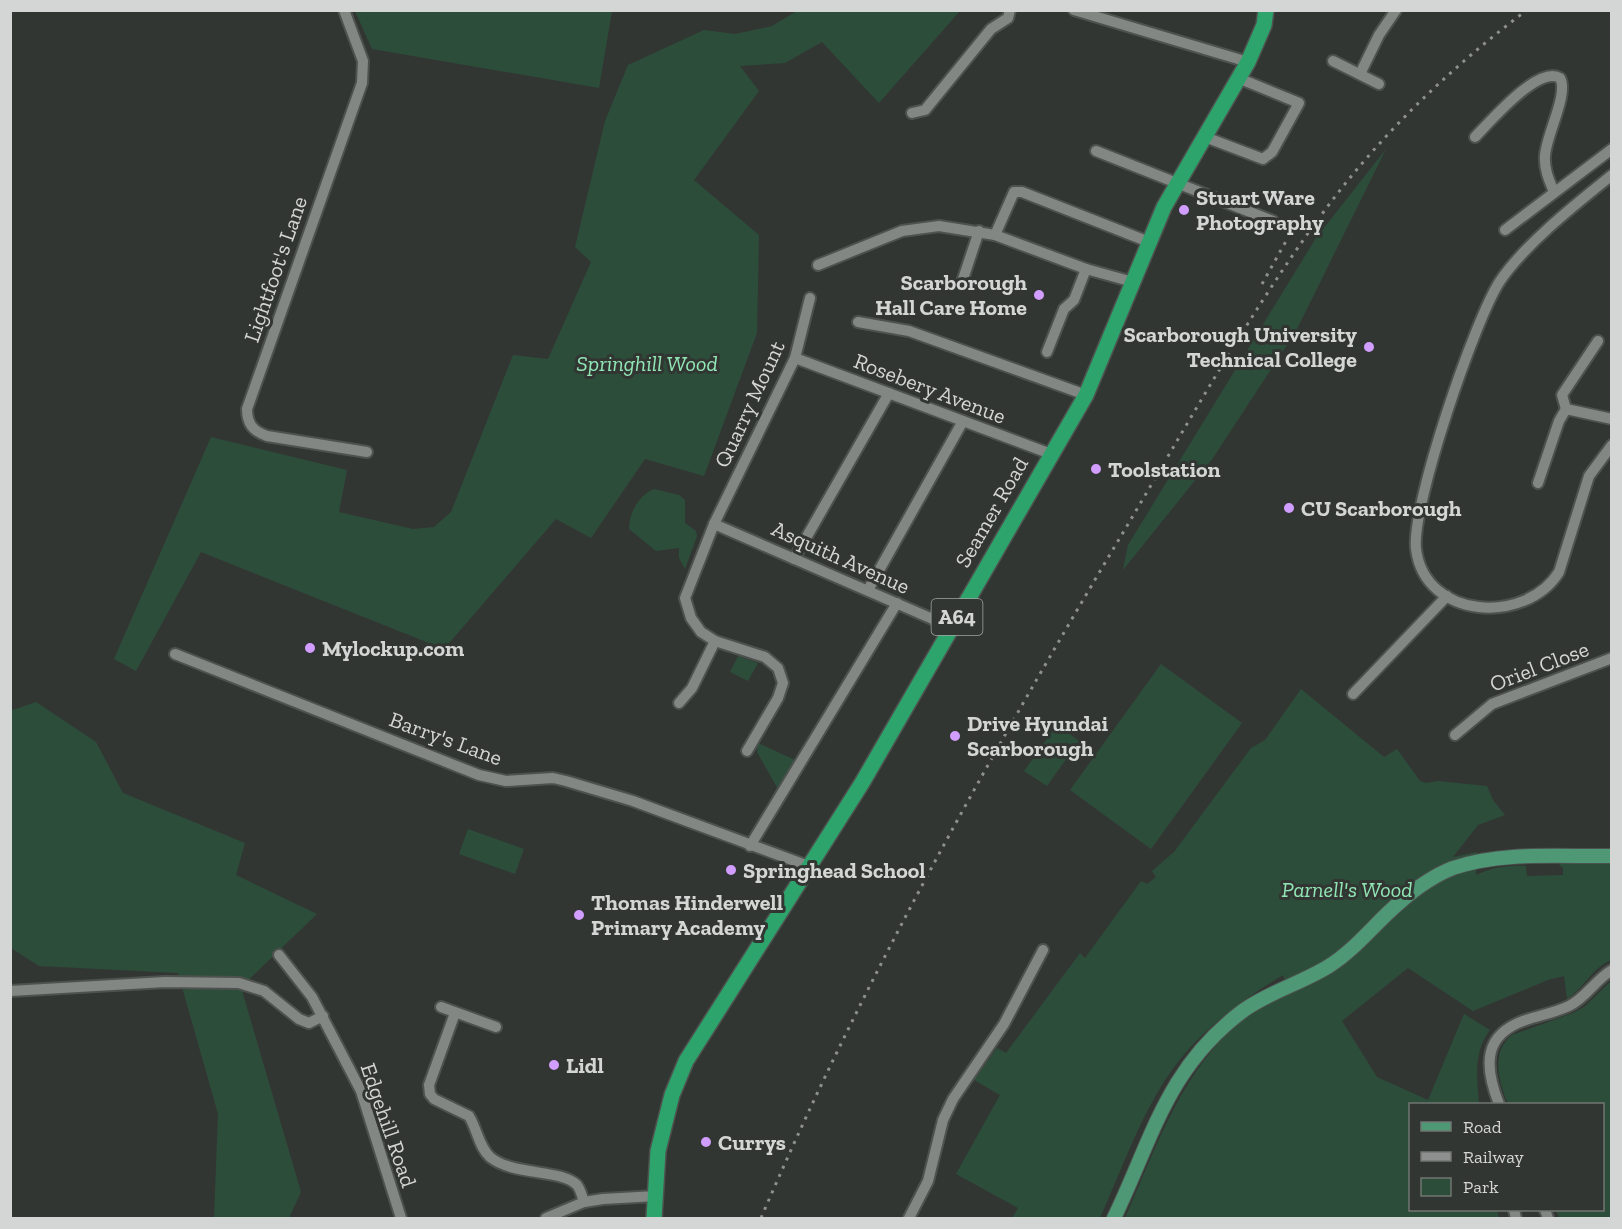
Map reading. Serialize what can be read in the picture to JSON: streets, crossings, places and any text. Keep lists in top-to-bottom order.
{
  "streets": {
    "highway": ["Seamer Road", "A64"],
    "street": [
      "Lightfoot's Lane",
      "Rosebery Avenue",
      "Quarry Mount",
      "Asquith Avenue",
      "Oriel Close",
      "Barry's Lane",
      "Edgehill Road"
    ]
  },
  "crossings": [
    ["Rosebery Avenue", "Quarry Mount"],
    ["Rosebery Avenue", "Seamer Road"],
    ["Quarry Mount", "Asquith Avenue"],
    ["Seamer Road", "Asquith Avenue"],
    ["Seamer Road", "Barry's Lane"]
  ],
  "parks": ["Springhill Wood", "Parnell's Wood"],
  "places": [
    "Stuart Ware Photography",
    "Scarborough Hall Care Home",
    "Scarborough University Technical College",
    "Toolstation",
    "CU Scarborough",
    "Mylockup.com",
    "Drive Hyundai Scarborough",
    "Springhead School",
    "Thomas Hinderwell Primary Academy",
    "Lidl",
    "Currys"
  ],
  "legend": ["Road", "Railway", "Park"]
}
